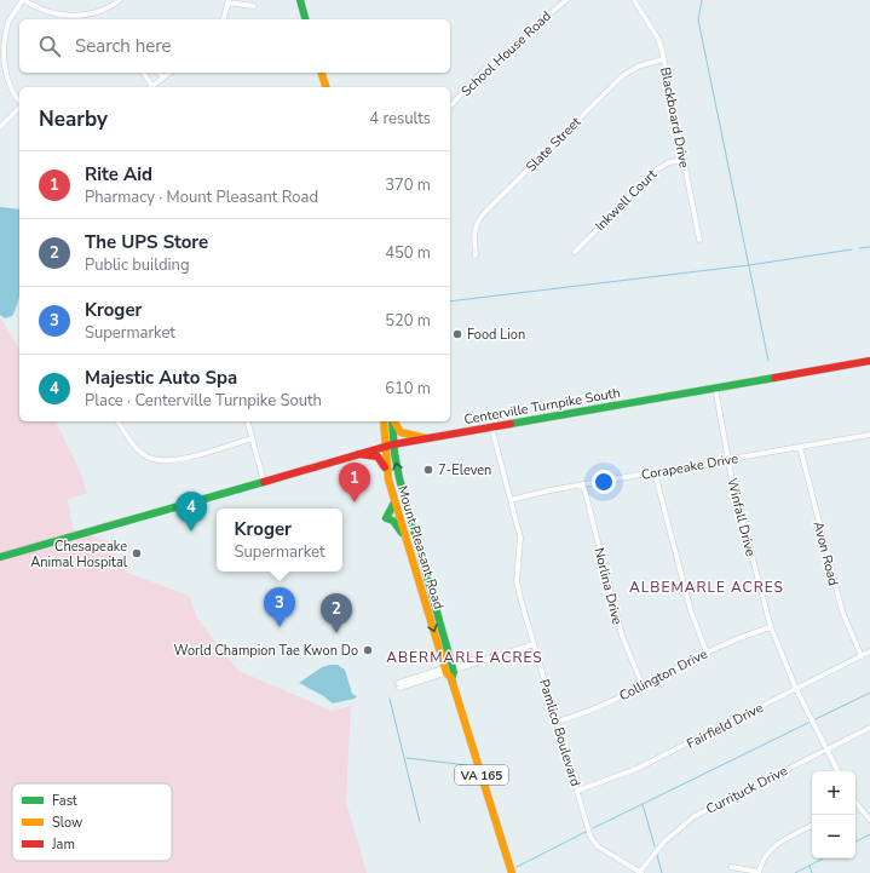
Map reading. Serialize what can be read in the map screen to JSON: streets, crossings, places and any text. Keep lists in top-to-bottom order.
{
  "streets": {
    "main road": ["Centerville Turnpike South", "Mount Pleasant Road", "VA 165"],
    "street": [
      "School House Road",
      "Blackboard Drive",
      "Slate Street",
      "Inkwell Court",
      "Corapeake Drive",
      "Winfall Drive",
      "Avon Road",
      "Norlina Drive",
      "Collington Drive",
      "Fairfield Drive",
      "Pamlico Boulevard",
      "Currituck Drive"
    ]
  },
  "crossings": [
    ["Blackboard Drive", "Slate Street"],
    ["Blackboard Drive", "Inkwell Court"],
    ["Centerville Turnpike South", "Winfall Drive"],
    ["Centerville Turnpike South", "Mount Pleasant Road"],
    ["Centerville Turnpike South", "Pamlico Boulevard"],
    ["Corapeake Drive", "Winfall Drive"],
    ["Corapeake Drive", "Avon Road"],
    ["Corapeake Drive", "Norlina Drive"],
    ["Corapeake Drive", "Pamlico Boulevard"],
    ["Winfall Drive", "Collington Drive"],
    ["Winfall Drive", "Fairfield Drive"],
    ["Winfall Drive", "Currituck Drive"],
    ["Avon Road", "Fairfield Drive"],
    ["Norlina Drive", "Collington Drive"],
    ["Collington Drive", "Pamlico Boulevard"],
    ["Fairfield Drive", "Pamlico Boulevard"],
    ["Pamlico Boulevard", "Currituck Drive"]
  ],
  "districts": ["ALBEMARLE ACRES", "ABERMARLE ACRES"],
  "places": [
    "Food Lion",
    "7-Eleven",
    "Chesapeake Animal Hospital",
    "World Champion Tae Kwon Do"
  ],
  "legend": ["Fast", "Slow", "Jam"],
  "page": {
    "search": "Search here",
    "heading": ["Nearby", "4 results"],
    "list": [
      {
        "mark": "1",
        "name": "Rite Aid",
        "note": "Pharmacy · Mount Pleasant Road",
        "value": "370 m"
      },
      {
        "mark": "2",
        "name": "The UPS Store",
        "note": "Public building",
        "value": "450 m"
      },
      {
        "mark": "3",
        "name": "Kroger",
        "note": "Supermarket",
        "value": "520 m"
      },
      {
        "mark": "4",
        "name": "Majestic Auto Spa",
        "note": "Place · Centerville Turnpike South",
        "value": "610 m"
      }
    ],
    "pins": [
      "1",
      "4",
      "3",
      "2"
    ],
    "popup": ["Kroger", "Supermarket"],
    "map_buttons": ["+", "−"]
  }
}
